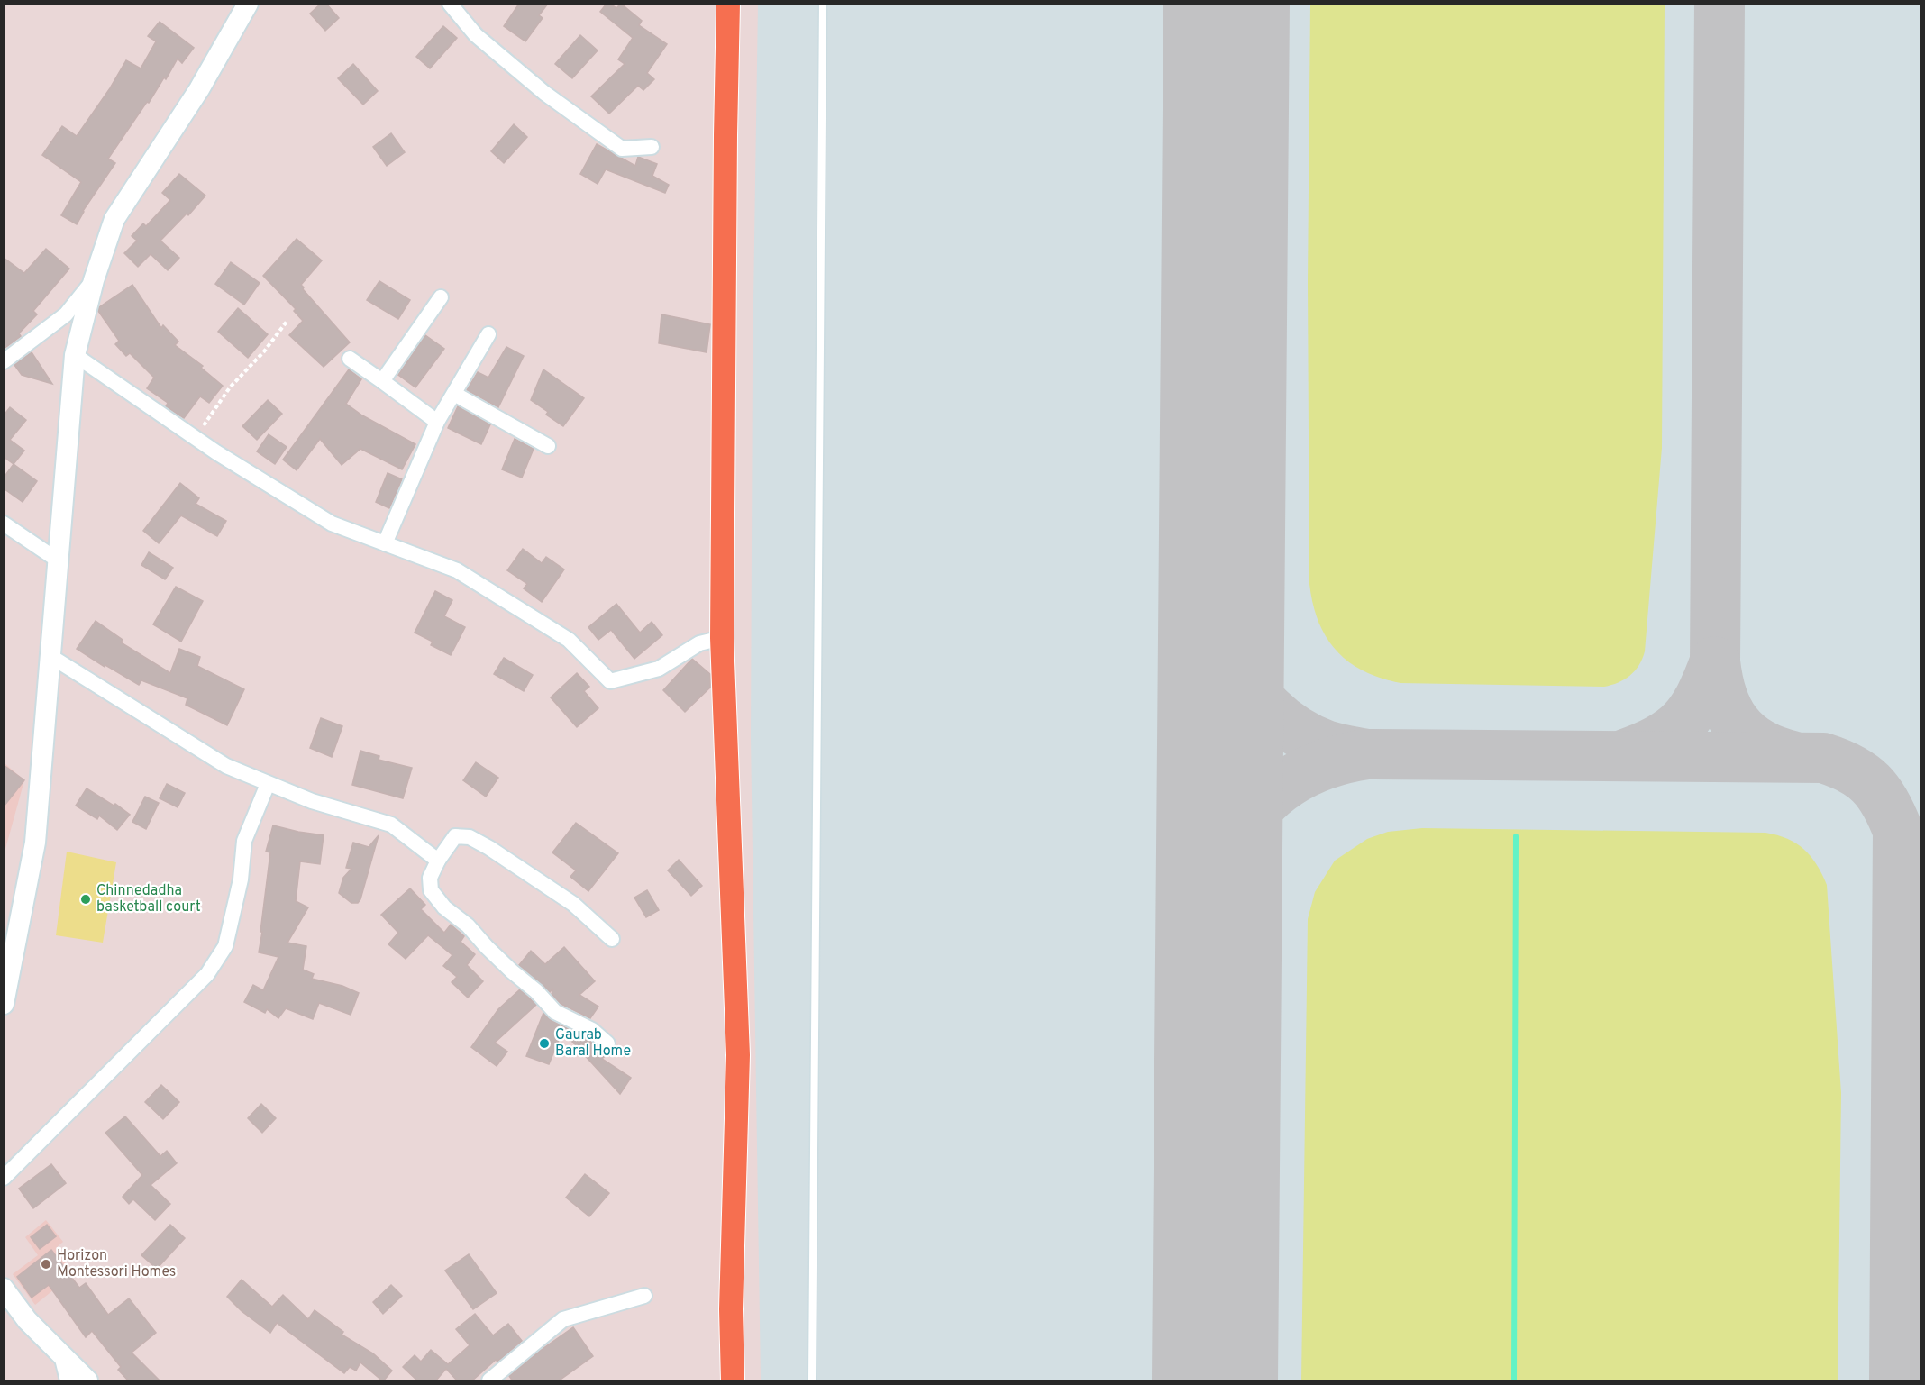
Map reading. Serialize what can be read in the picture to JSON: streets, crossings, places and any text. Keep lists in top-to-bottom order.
{
  "places": ["Chinnedadha basketball court", "Gaurab Baral Home", "Horizon Montessori Homes"]
}
